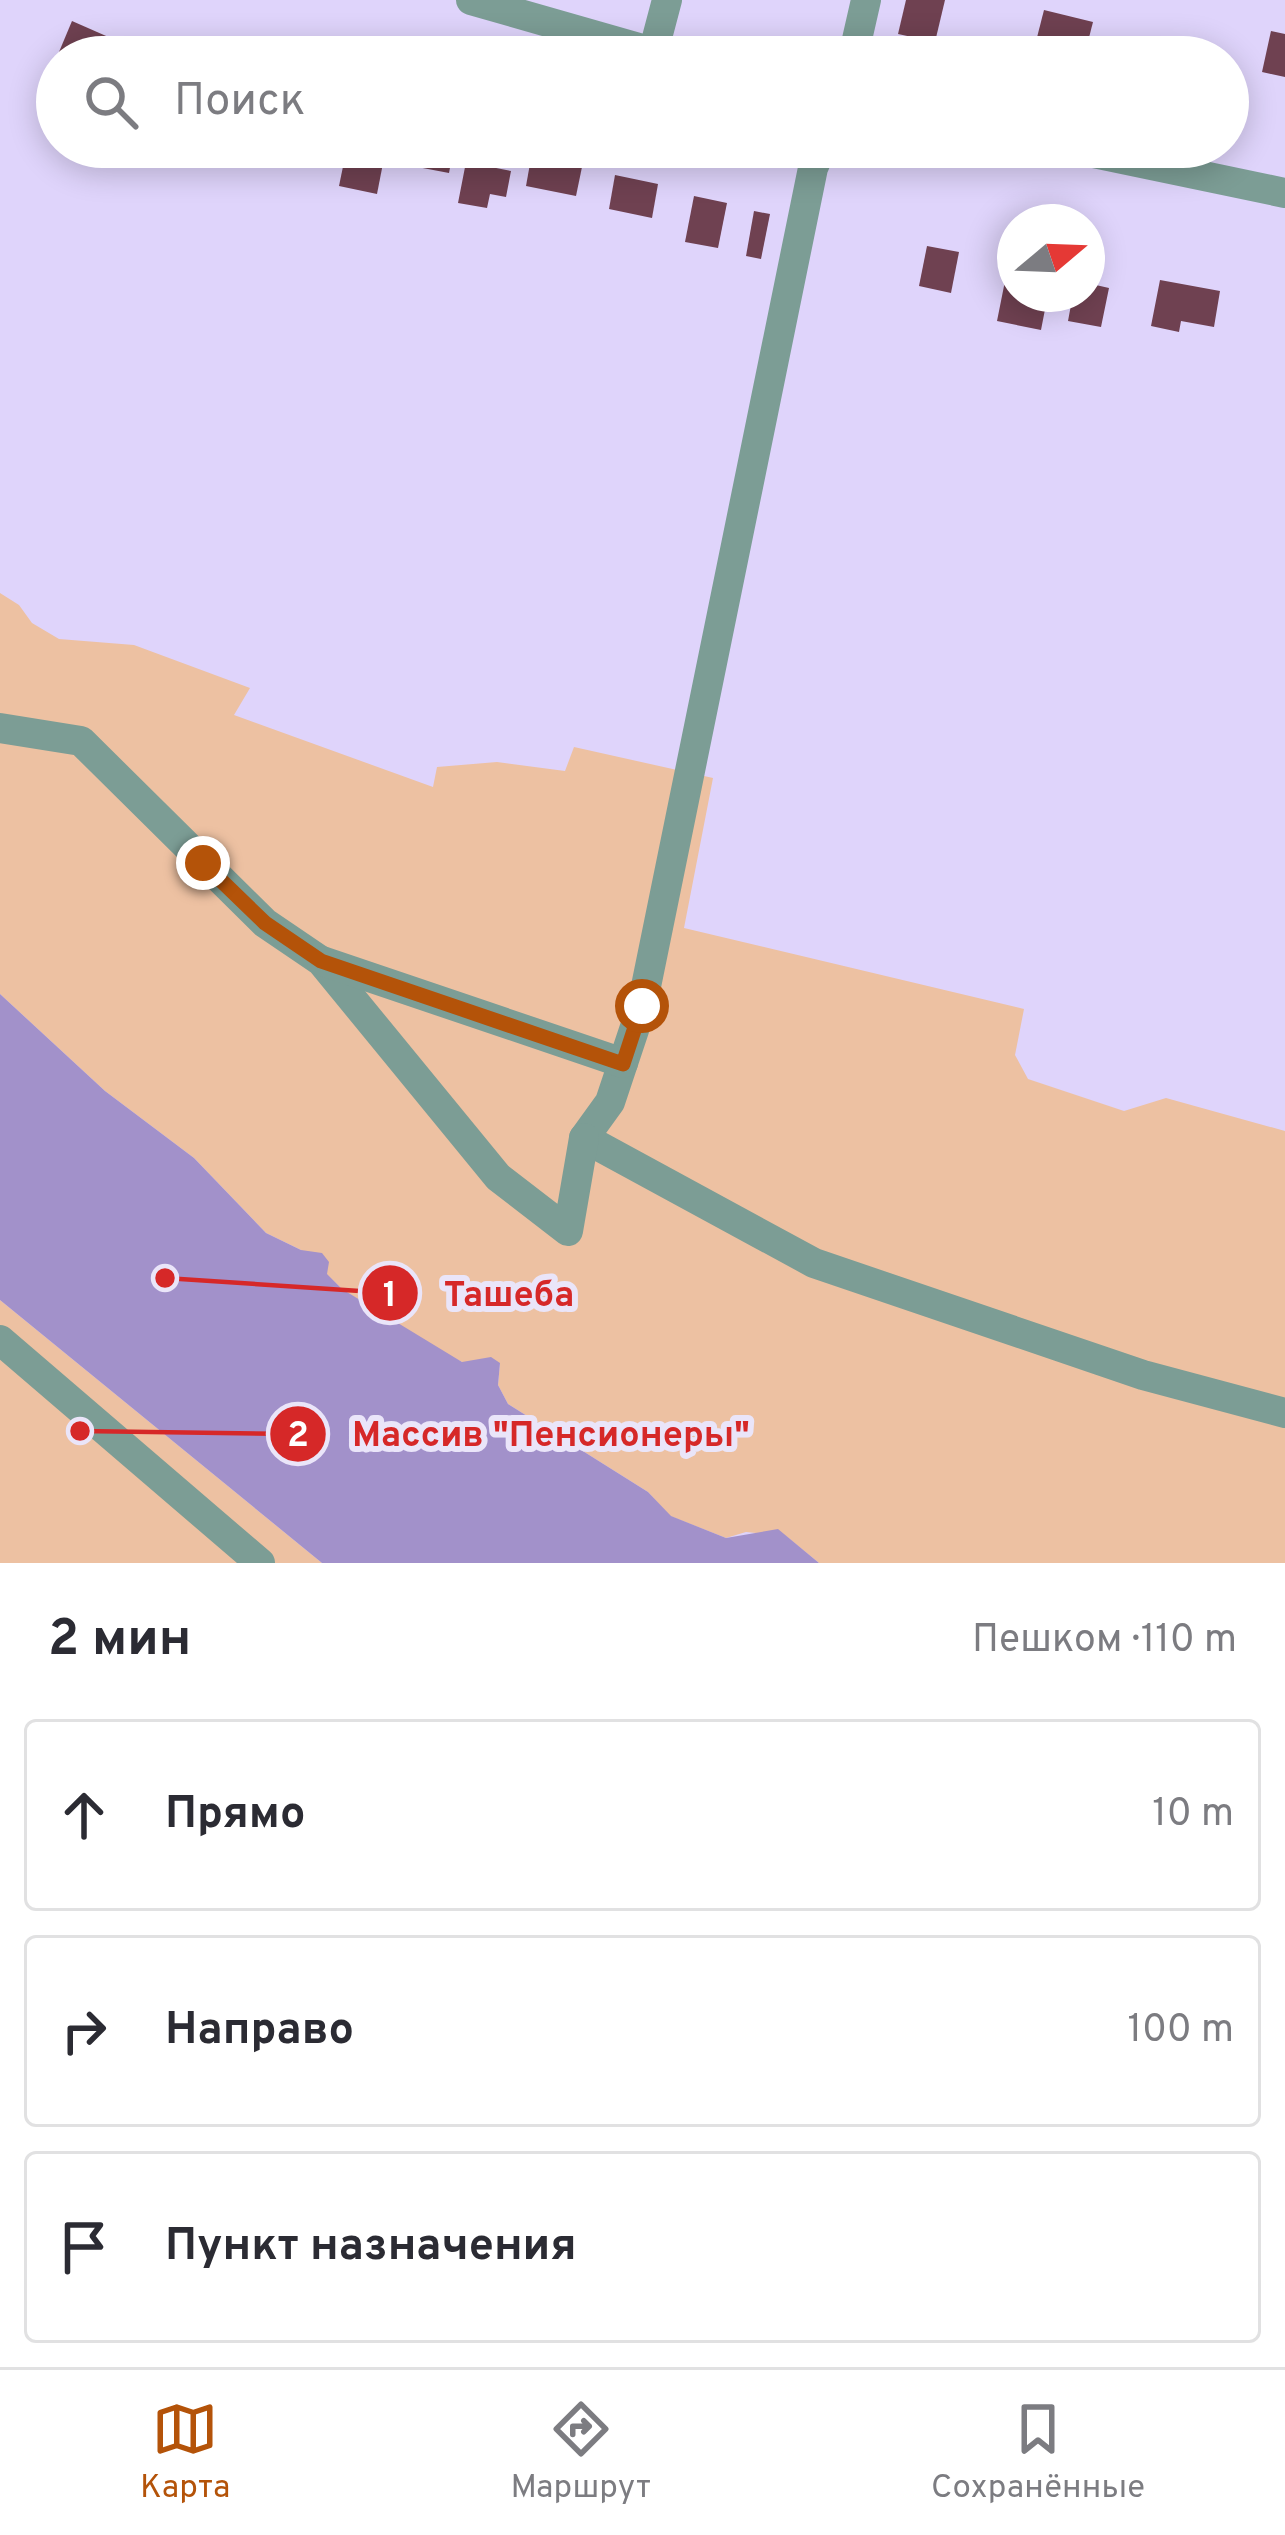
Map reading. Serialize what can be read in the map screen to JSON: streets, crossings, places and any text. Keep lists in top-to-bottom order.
{
  "places": ["Ташеба", "Массив \"Пенсионеры\""],
  "north": "right",
  "page": {
    "search": "Поиск",
    "heading": ["2 мин", "Пешком · 110 m"],
    "list": [
      ["Прямо", "10 m"],
      ["Направо", "100 m"],
      "Пункт назначения"
    ],
    "nav": ["Карта", "Маршрут", "Сохранённые"]
  }
}
